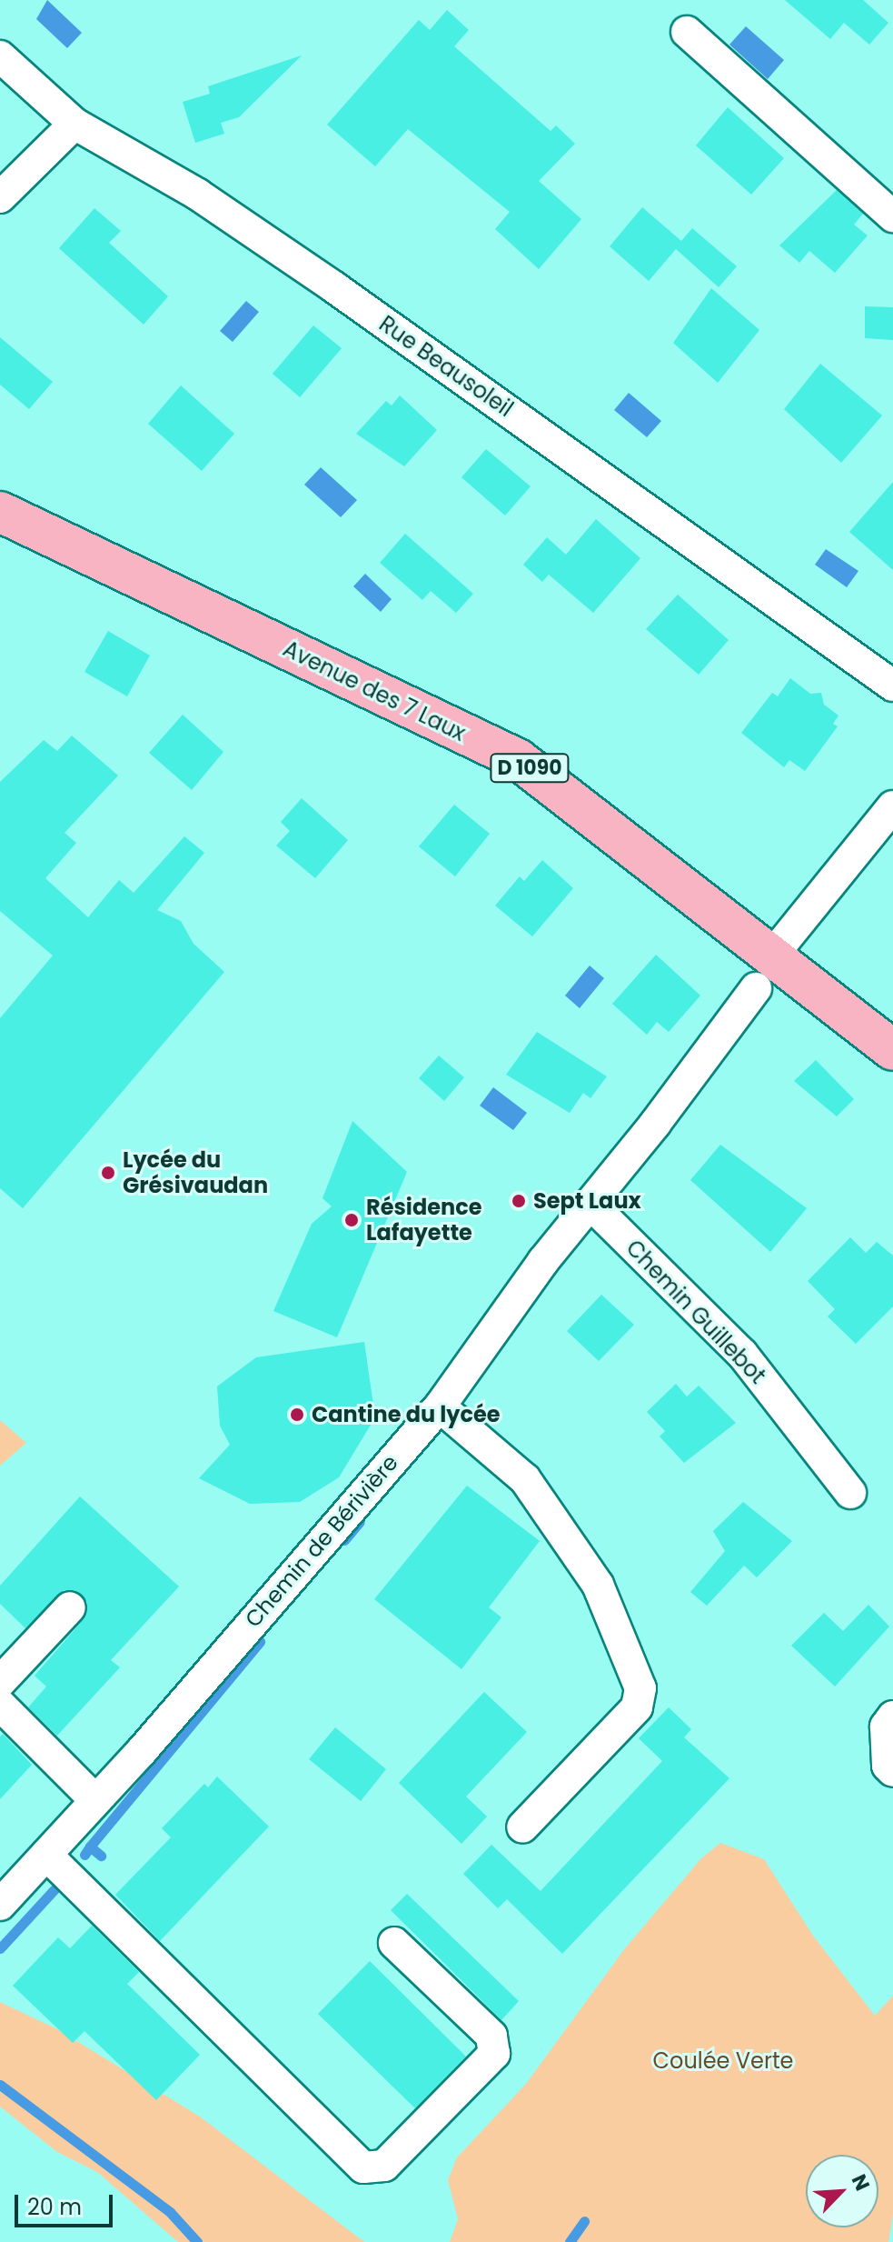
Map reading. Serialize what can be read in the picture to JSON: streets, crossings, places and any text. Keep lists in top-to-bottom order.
{
  "streets": {
    "main road": ["Avenue des 7 Laux", "D 1090"],
    "street": ["Rue Beausoleil", "Chemin Guillebot", "Chemin de Bérivière"]
  },
  "crossings": [
    ["Avenue des 7 Laux", "Chemin de Bérivière"],
    ["Chemin Guillebot", "Chemin de Bérivière"]
  ],
  "parks": ["Coulée Verte"],
  "places": [
    "Lycée du Grésivaudan",
    "Sept Laux",
    "Résidence Lafayette",
    "Cantine du lycée"
  ],
  "scale_bar": "20 m",
  "north": "top right"
}
